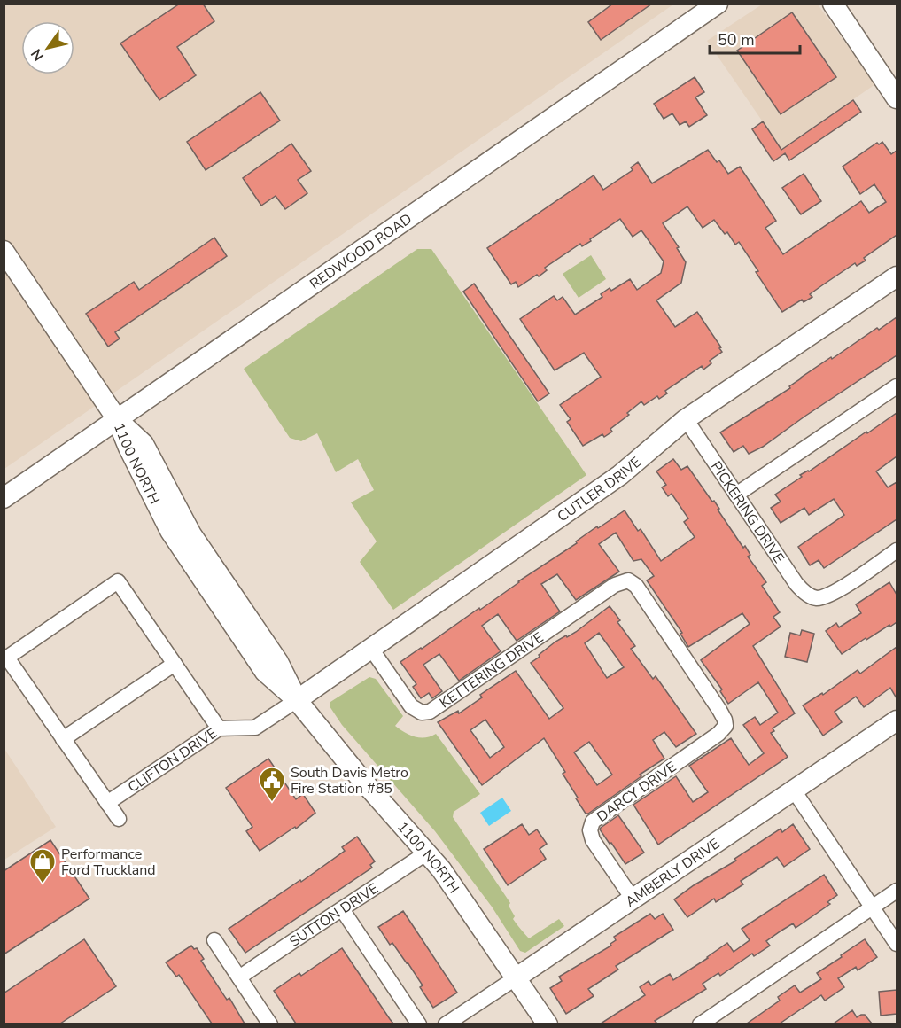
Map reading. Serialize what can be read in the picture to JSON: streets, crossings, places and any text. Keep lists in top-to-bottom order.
{
  "streets": {
    "street": [
      "REDWOOD ROAD",
      "1100 NORTH",
      "CUTLER DRIVE",
      "PICKERING DRIVE",
      "KETTERING DRIVE",
      "CLIFTON DRIVE",
      "DARCY DRIVE",
      "AMBERLY DRIVE",
      "SUTTON DRIVE"
    ]
  },
  "crossings": [
    ["REDWOOD ROAD", "1100 NORTH"],
    ["1100 NORTH", "CUTLER DRIVE"],
    ["1100 NORTH", "CLIFTON DRIVE"],
    ["1100 NORTH", "AMBERLY DRIVE"],
    ["1100 NORTH", "SUTTON DRIVE"],
    ["CUTLER DRIVE", "PICKERING DRIVE"],
    ["CUTLER DRIVE", "KETTERING DRIVE"],
    ["CUTLER DRIVE", "CLIFTON DRIVE"],
    ["KETTERING DRIVE", "DARCY DRIVE"],
    ["DARCY DRIVE", "AMBERLY DRIVE"]
  ],
  "places": {
    "public building": ["South Davis Metro Fire Station #85"],
    "shop": ["Performance Ford Truckland"]
  },
  "scale_bar": "50 m",
  "north": "bottom left"
}
